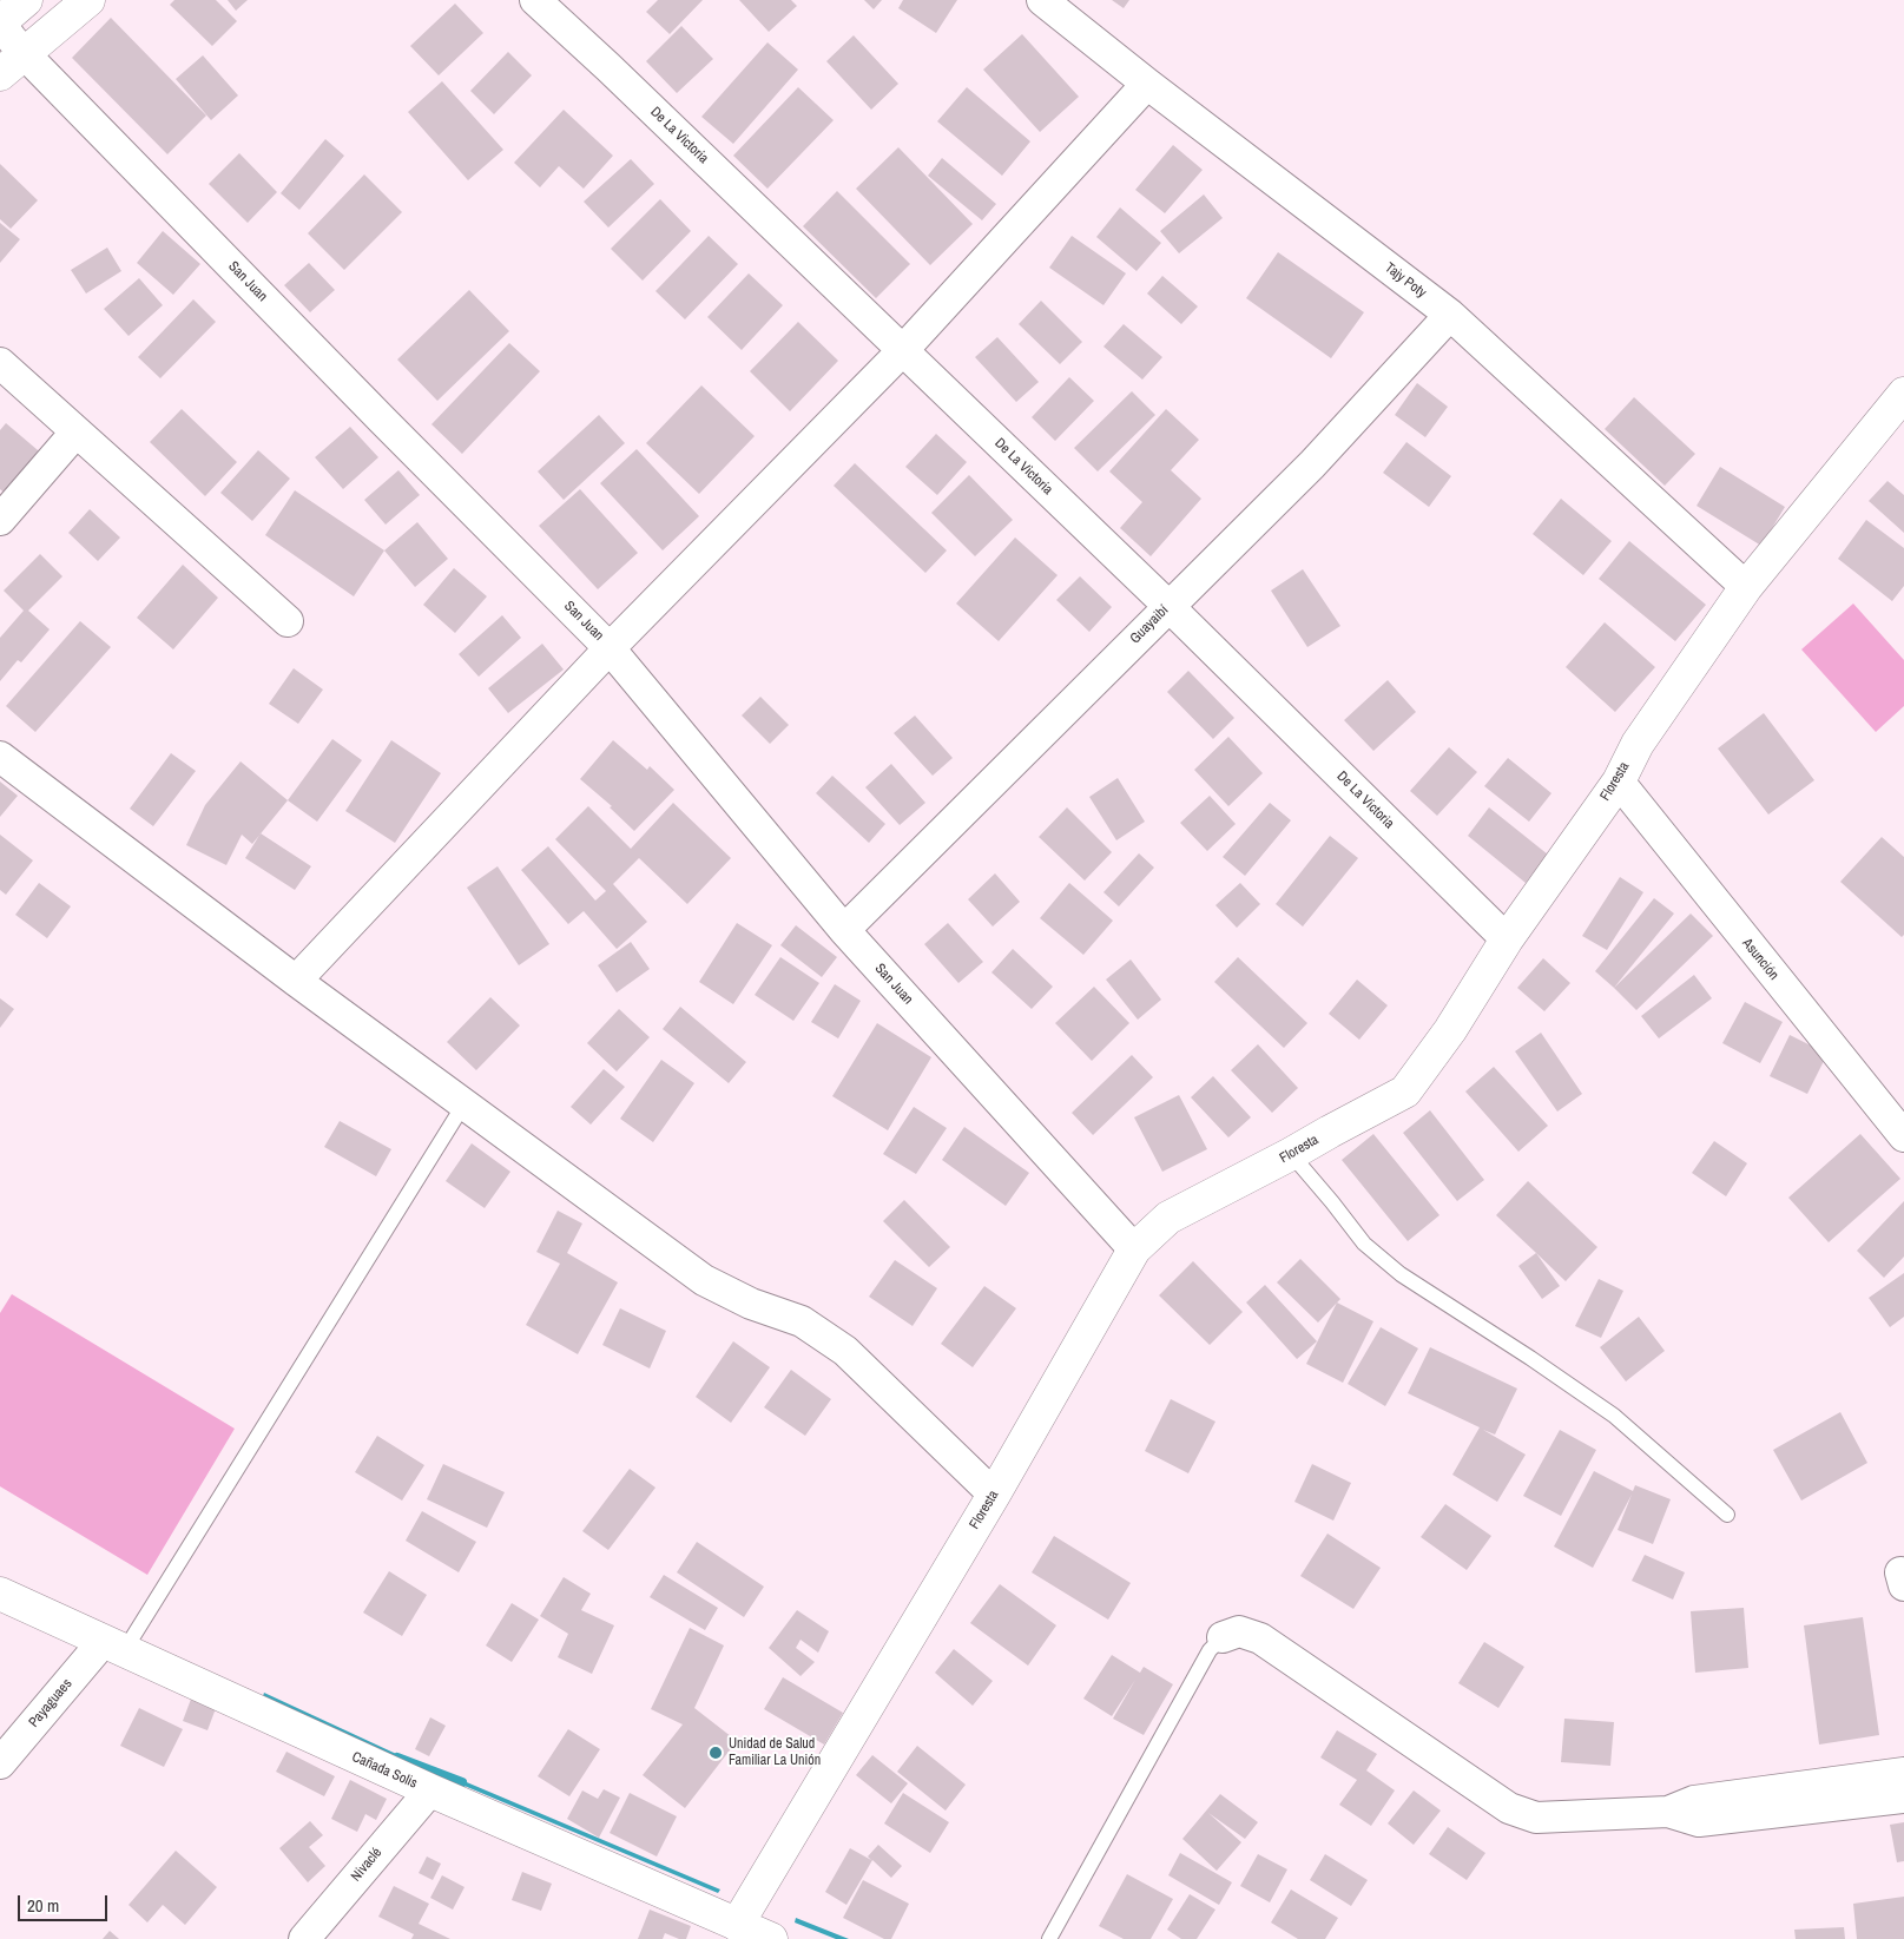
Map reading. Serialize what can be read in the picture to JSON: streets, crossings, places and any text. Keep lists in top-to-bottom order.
{
  "streets": {
    "street": [
      "De La Victoria",
      "Tajy Poty",
      "San Juan",
      "Guayaibí",
      "Floresta",
      "Asunción",
      "Payaguaes",
      "Cañada Solis",
      "Nivaclé"
    ]
  },
  "crossings": [
    ["De La Victoria", "Guayaibí"],
    ["De La Victoria", "Floresta"],
    ["Tajy Poty", "Guayaibí"],
    ["Tajy Poty", "Floresta"],
    ["San Juan", "Guayaibí"],
    ["San Juan", "Floresta"],
    ["Floresta", "Asunción"],
    ["Floresta", "Cañada Solis"],
    ["Payaguaes", "Cañada Solis"],
    ["Cañada Solis", "Nivaclé"]
  ],
  "places": ["Unidad de Salud Familiar La Unión"],
  "scale_bar": "20 m"
}
